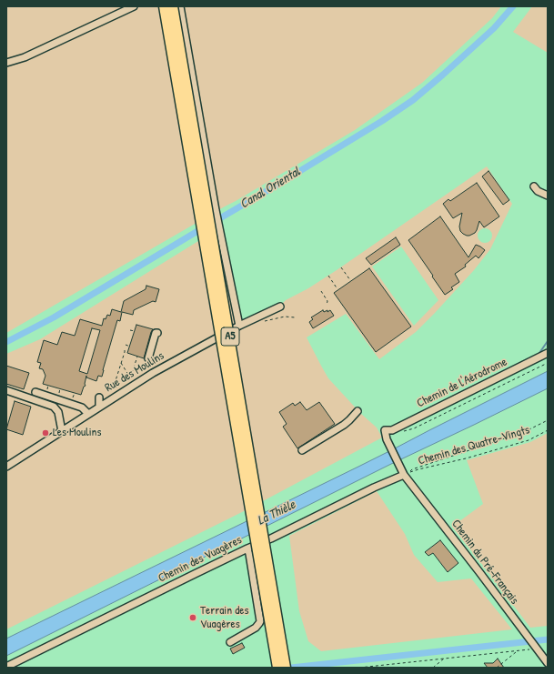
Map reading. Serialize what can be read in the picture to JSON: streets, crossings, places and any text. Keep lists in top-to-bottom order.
{
  "streets": {
    "highway": ["A5"],
    "street": [
      "Rue des Moulins",
      "Chemin de l'Aérodrome",
      "Chemin des Vuagères",
      "Chemin du Pré-Français"
    ],
    "path": ["Chemin des Quatre-Vingts"]
  },
  "crossings": [
    ["Chemin de l'Aérodrome", "Chemin du Pré-Français"],
    ["Chemin des Quatre-Vingts", "Chemin des Vuagères"],
    ["Chemin des Quatre-Vingts", "Chemin du Pré-Français"],
    ["Chemin des Vuagères", "Chemin du Pré-Français"]
  ],
  "water": ["Canal Oriental", "La Thièle"],
  "places": ["Les Moulins", "Terrain des Vuagères"]
}
